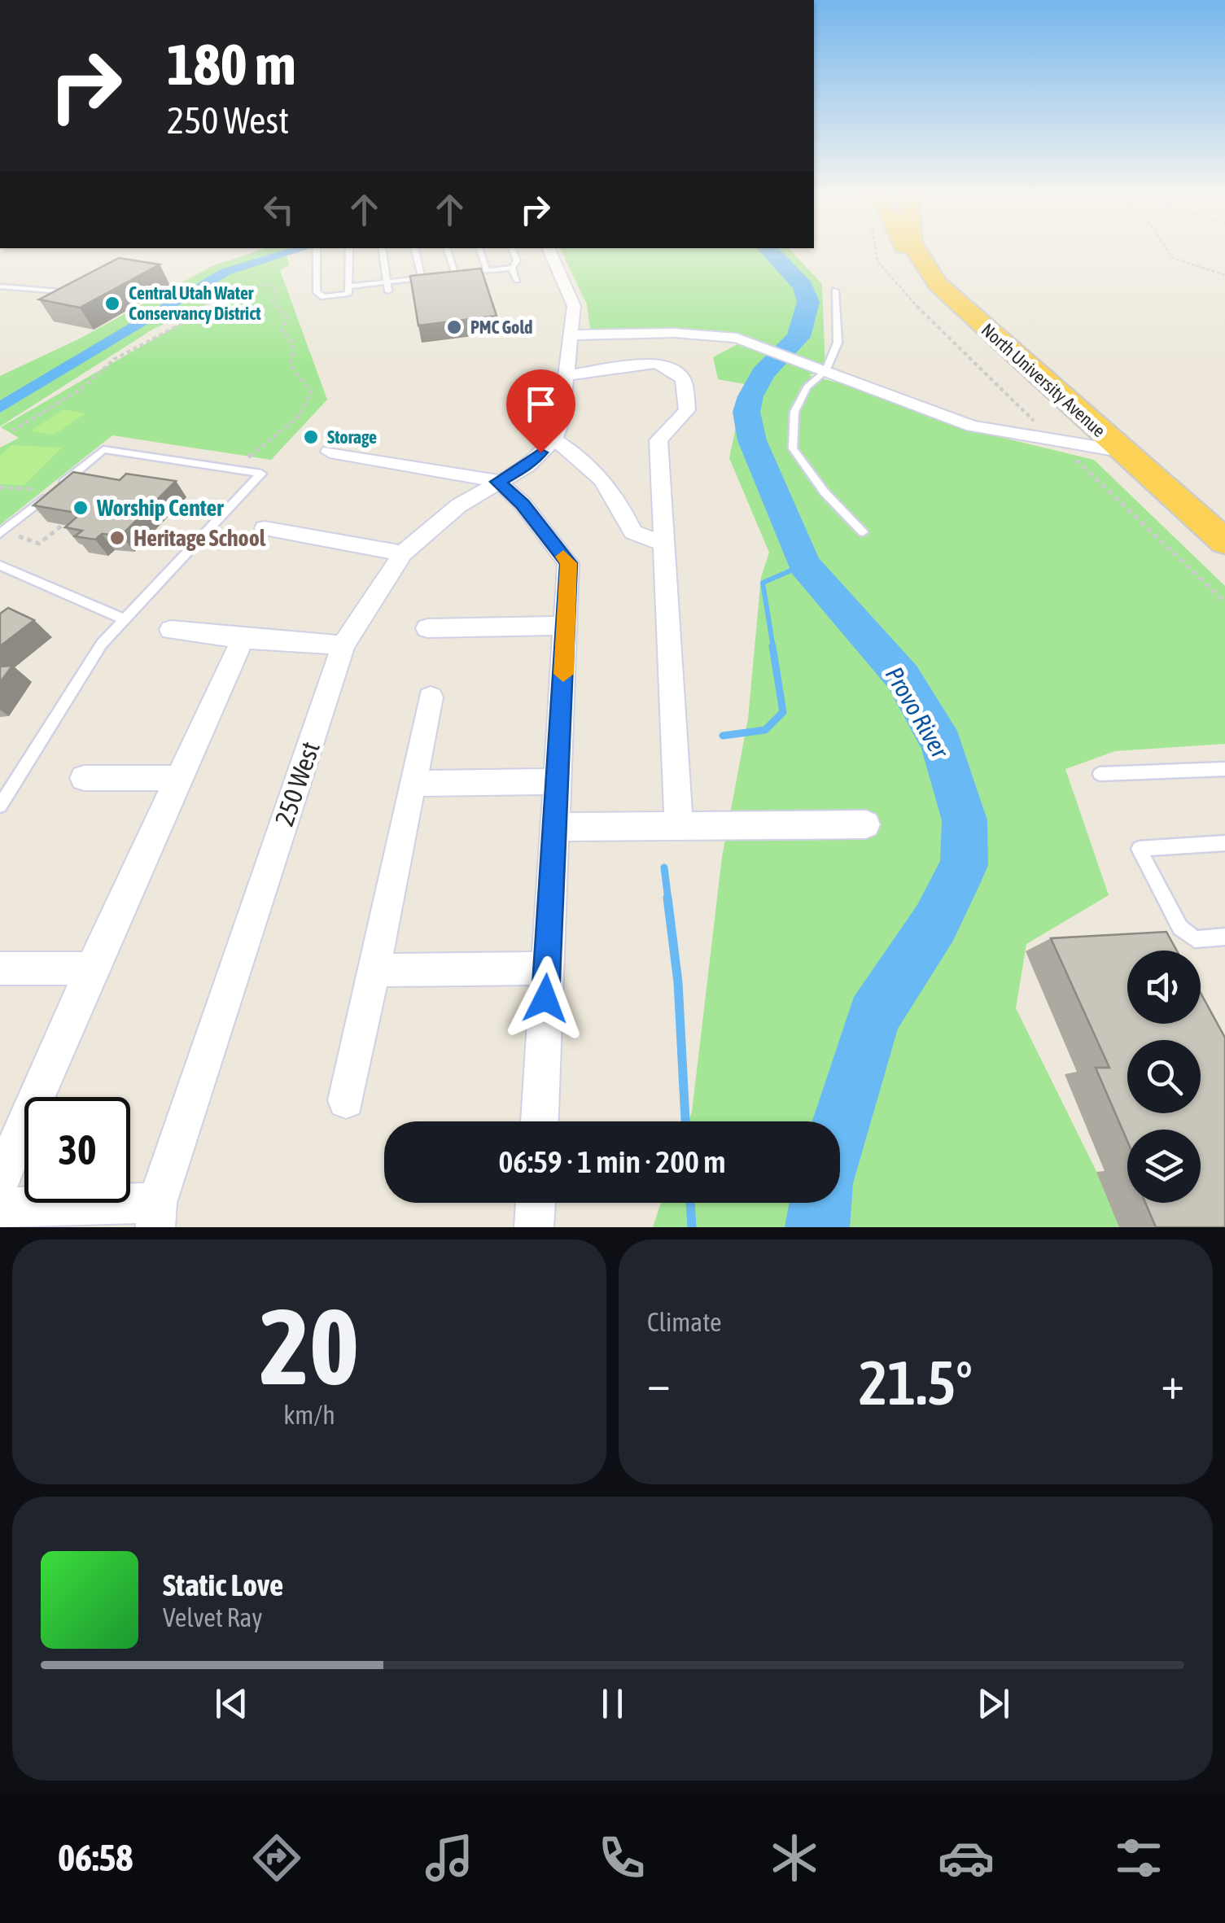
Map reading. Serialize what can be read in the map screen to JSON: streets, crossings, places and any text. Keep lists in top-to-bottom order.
{
  "streets": {
    "highway": ["North University Avenue"],
    "street": ["250 West"]
  },
  "water": ["Provo River"],
  "places": [
    "Central Utah Water Conservancy District",
    "PMC Gold",
    "Storage",
    "Worship Center",
    "Heritage School"
  ],
  "page": {
    "turn": ["180 m", "250 West"],
    "limit": "30",
    "trip": "06:59 · 1 min · 200 m",
    "tile": [
      ["20", "km/h"],
      "Climate"
    ],
    "heat": ["−", "21.5°", "+"],
    "song": ["Static Love", "Velvet Ray"],
    "tabs": "06:58"
  }
}
